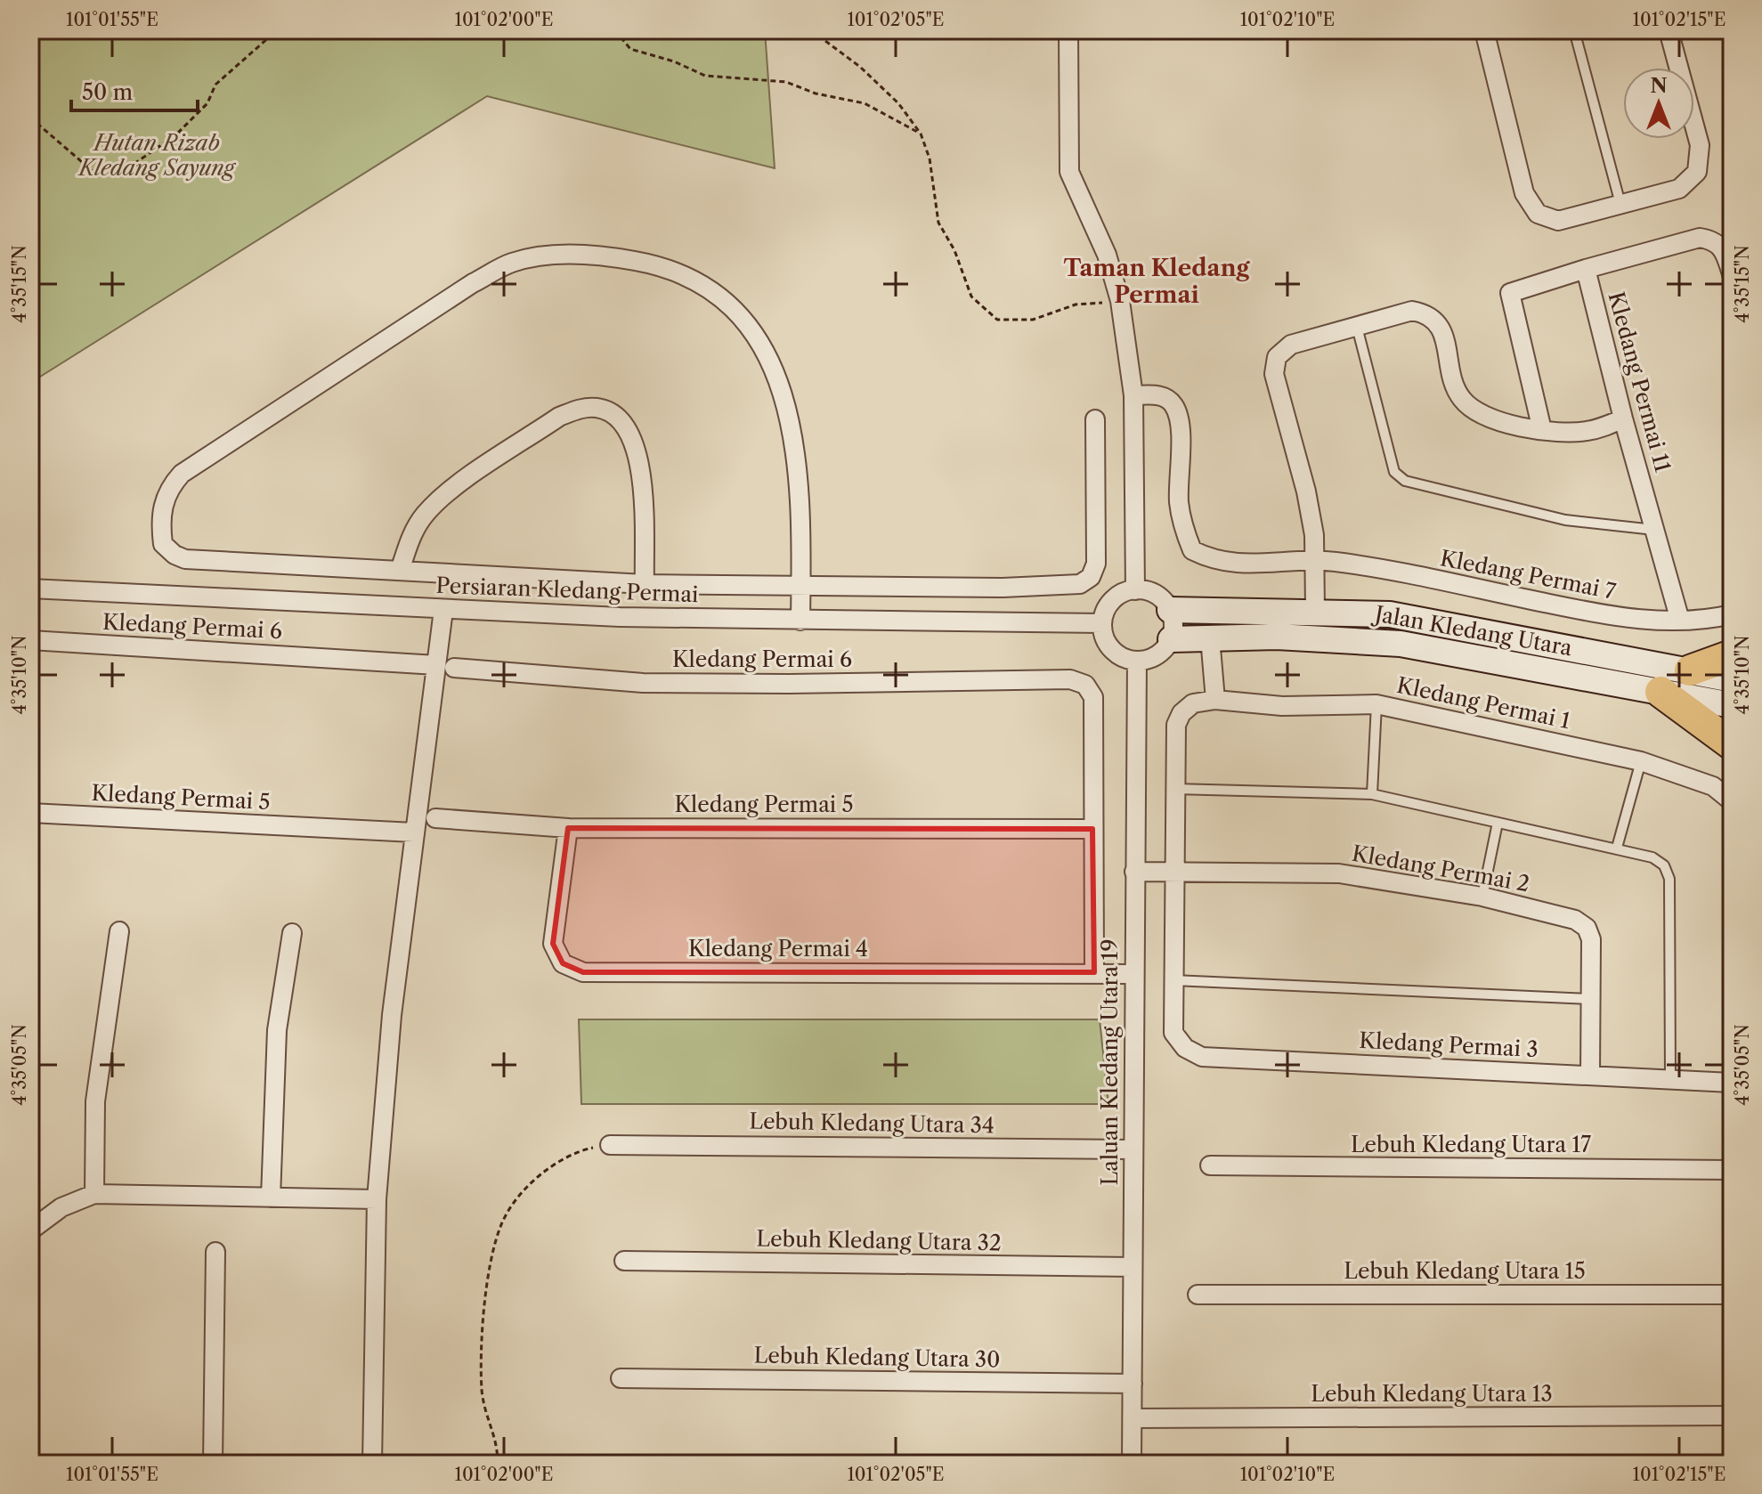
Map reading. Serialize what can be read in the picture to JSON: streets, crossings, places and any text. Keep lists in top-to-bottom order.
{
  "streets": {
    "main road": ["Jalan Kledang Utara"],
    "street": [
      "Kledang Permai 11",
      "Kledang Permai 7",
      "Persiaran Kledang Permai",
      "Kledang Permai 6",
      "Kledang Permai 1",
      "Kledang Permai 5",
      "Kledang Permai 2",
      "Kledang Permai 4",
      "Kledang Permai 3",
      "Laluan Kledang Utara 19",
      "Lebuh Kledang Utara 34",
      "Lebuh Kledang Utara 17",
      "Lebuh Kledang Utara 32",
      "Lebuh Kledang Utara 15",
      "Lebuh Kledang Utara 30",
      "Lebuh Kledang Utara 13"
    ]
  },
  "crossings": [
    ["Kledang Permai 11", "Kledang Permai 7"],
    ["Persiaran Kledang Permai", "Jalan Kledang Utara"],
    ["Persiaran Kledang Permai", "Laluan Kledang Utara 19"],
    ["Kledang Permai 6", "Kledang Permai 5"],
    ["Jalan Kledang Utara", "Laluan Kledang Utara 19"],
    ["Kledang Permai 5", "Kledang Permai 4"],
    ["Kledang Permai 2", "Kledang Permai 3"],
    ["Kledang Permai 2", "Laluan Kledang Utara 19"],
    ["Kledang Permai 4", "Laluan Kledang Utara 19"],
    ["Laluan Kledang Utara 19", "Lebuh Kledang Utara 34"],
    ["Laluan Kledang Utara 19", "Lebuh Kledang Utara 32"],
    ["Laluan Kledang Utara 19", "Lebuh Kledang Utara 30"],
    ["Laluan Kledang Utara 19", "Lebuh Kledang Utara 13"]
  ],
  "districts": ["Taman Kledang Permai"],
  "parks": ["Hutan Rizab Kledang Sayung"],
  "scale_bar": "50 m",
  "north": "top",
  "coordinates": [
    "101°01'55\"E",
    "101°02'00\"E",
    "101°02'05\"E",
    "101°02'10\"E",
    "101°02'15\"E",
    "4°35'15\"N",
    "4°35'10\"N",
    "4°35'05\"N"
  ]
}
